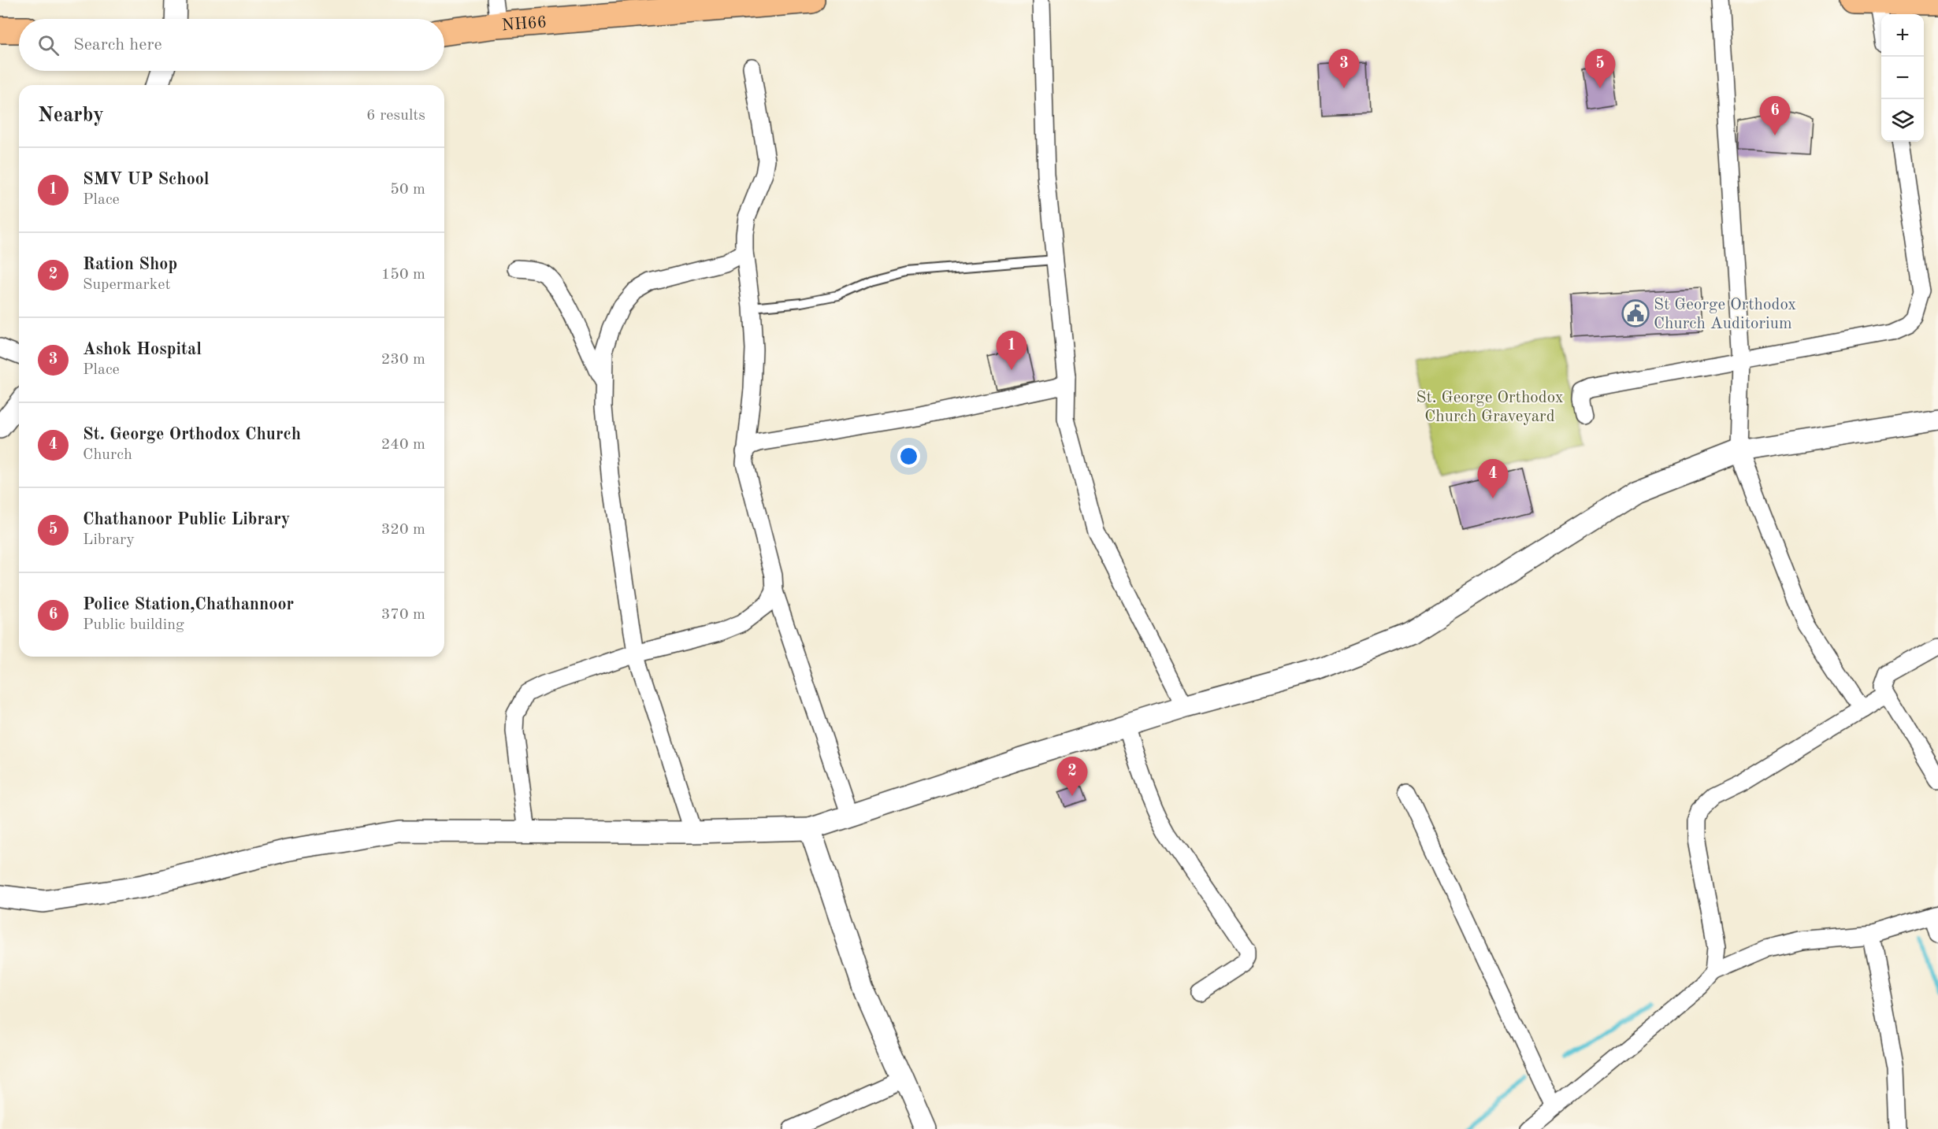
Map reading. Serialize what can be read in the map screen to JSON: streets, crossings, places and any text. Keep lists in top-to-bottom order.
{
  "streets": {
    "highway": ["NH66"]
  },
  "parks": ["St. George Orthodox Church Graveyard"],
  "places": {
    "public building": ["St George Orthodox Church Auditorium"]
  },
  "page": {
    "map_buttons": ["+", "−"],
    "search": "Search here",
    "pins": [
      "3",
      "5",
      "6",
      "1",
      "4",
      "2"
    ],
    "heading": ["Nearby", "6 results"],
    "list": [
      {
        "mark": "1",
        "name": "SMV UP School",
        "note": "Place",
        "value": "50 m"
      },
      {
        "mark": "2",
        "name": "Ration Shop",
        "note": "Supermarket",
        "value": "150 m"
      },
      {
        "mark": "3",
        "name": "Ashok Hospital",
        "note": "Place",
        "value": "230 m"
      },
      {
        "mark": "4",
        "name": "St. George Orthodox Church",
        "note": "Church",
        "value": "240 m"
      },
      {
        "mark": "5",
        "name": "Chathanoor Public Library",
        "note": "Library",
        "value": "320 m"
      },
      {
        "mark": "6",
        "name": "Police Station,Chathannoor",
        "note": "Public building",
        "value": "370 m"
      }
    ]
  }
}
